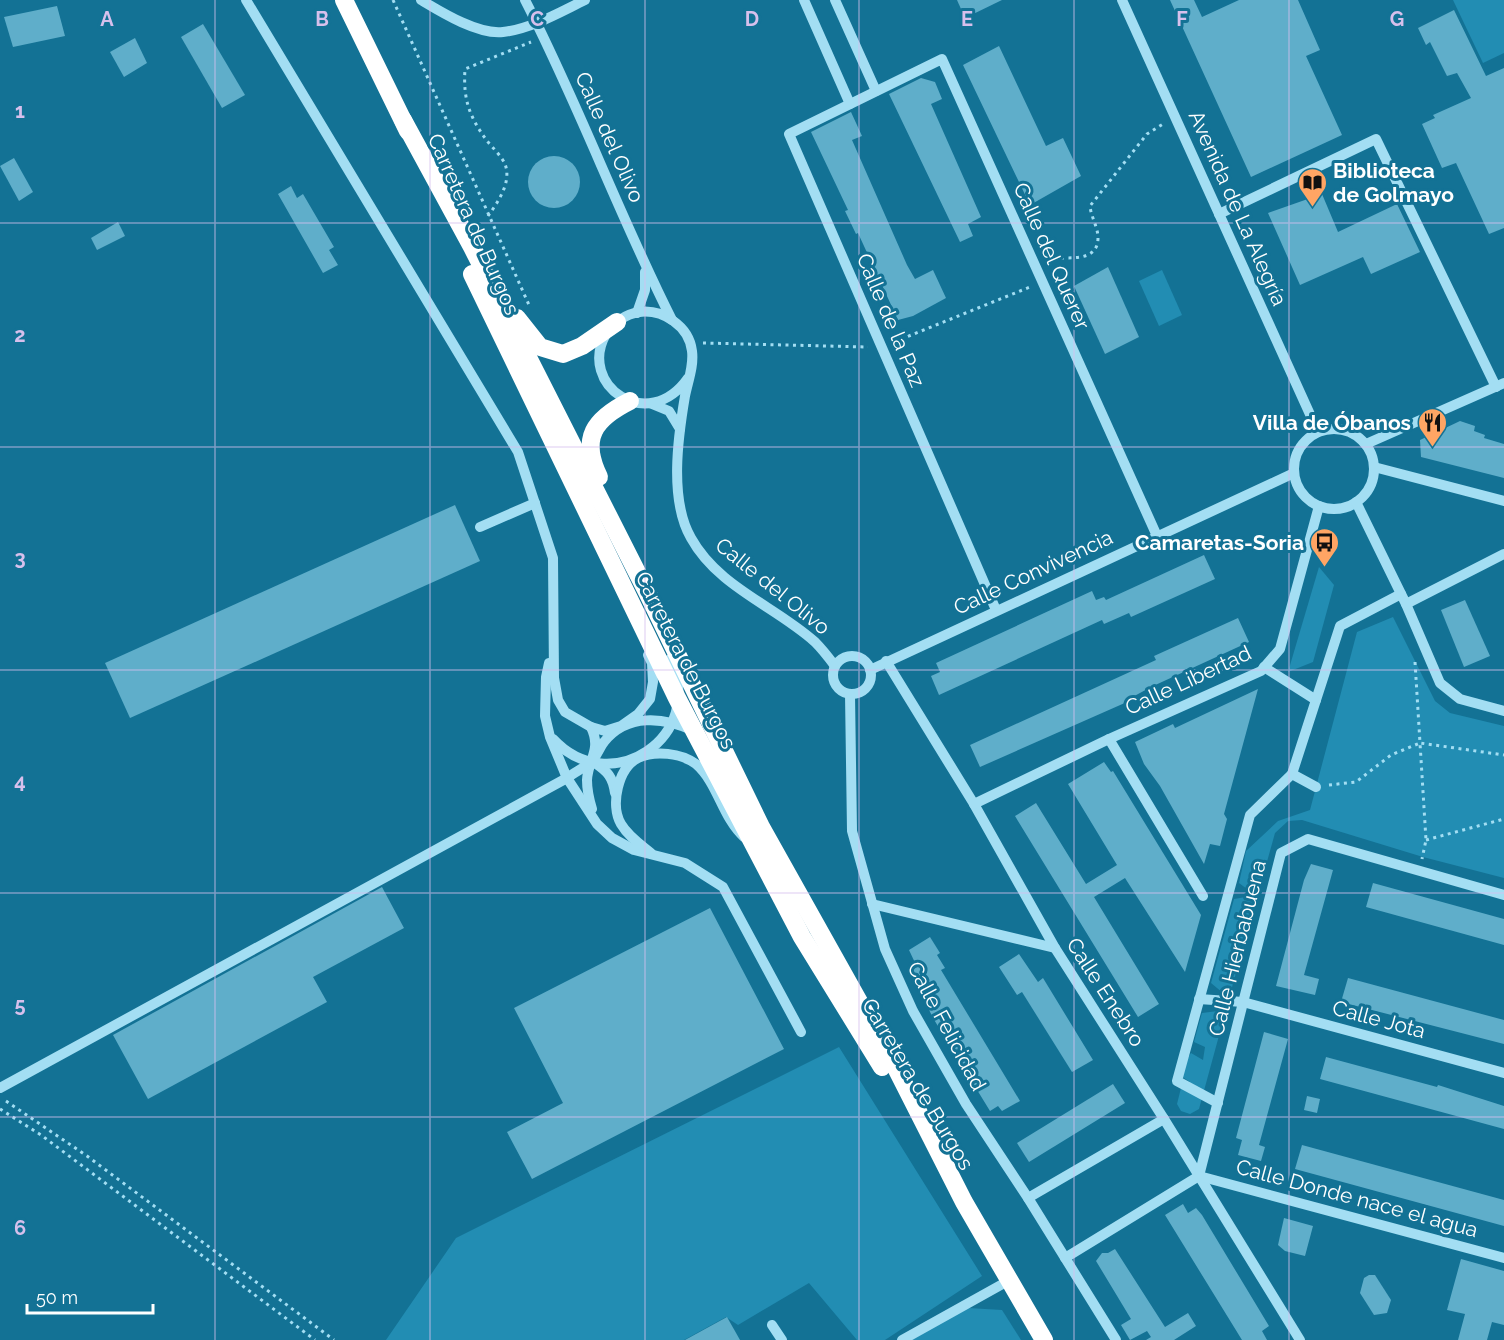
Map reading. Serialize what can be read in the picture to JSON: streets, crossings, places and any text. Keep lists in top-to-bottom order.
{
  "streets": {
    "highway": ["Carretera de Burgos"],
    "street": [
      "Calle del Olivo",
      "Avenida de La Alegría",
      "Calle del Querer",
      "Calle de la Paz",
      "Calle Convivencia",
      "Calle Libertad",
      "Calle Hierbabuena",
      "Calle Enebro",
      "Calle Jota",
      "Calle Felicidad",
      "Calle Donde nace el agua"
    ]
  },
  "crossings": [
    ["Calle del Olivo", "Calle Convivencia"],
    ["Calle del Olivo", "Calle Felicidad"],
    ["Avenida de La Alegría", "Calle Convivencia"],
    ["Avenida de La Alegría", "Calle Libertad"],
    ["Calle del Querer", "Calle de la Paz"],
    ["Calle del Querer", "Calle Convivencia"],
    ["Calle de la Paz", "Calle Convivencia"],
    ["Calle Convivencia", "Calle Libertad"],
    ["Calle Convivencia", "Calle Enebro"],
    ["Calle Convivencia", "Calle Felicidad"],
    ["Calle Libertad", "Calle Enebro"],
    ["Calle Hierbabuena", "Calle Enebro"],
    ["Calle Hierbabuena", "Calle Jota"],
    ["Calle Hierbabuena", "Calle Donde nace el agua"],
    ["Calle Enebro", "Calle Donde nace el agua"]
  ],
  "places": {
    "library": ["Biblioteca de Golmayo"],
    "restaurant": ["Villa de Óbanos"],
    "bus stop": ["Camaretas-Soria"]
  },
  "scale_bar": "50 m",
  "grid": {
    "columns": [
      "A",
      "B",
      "C",
      "D",
      "E",
      "F",
      "G"
    ],
    "rows": [
      "1",
      "2",
      "3",
      "4",
      "5",
      "6"
    ]
  }
}
